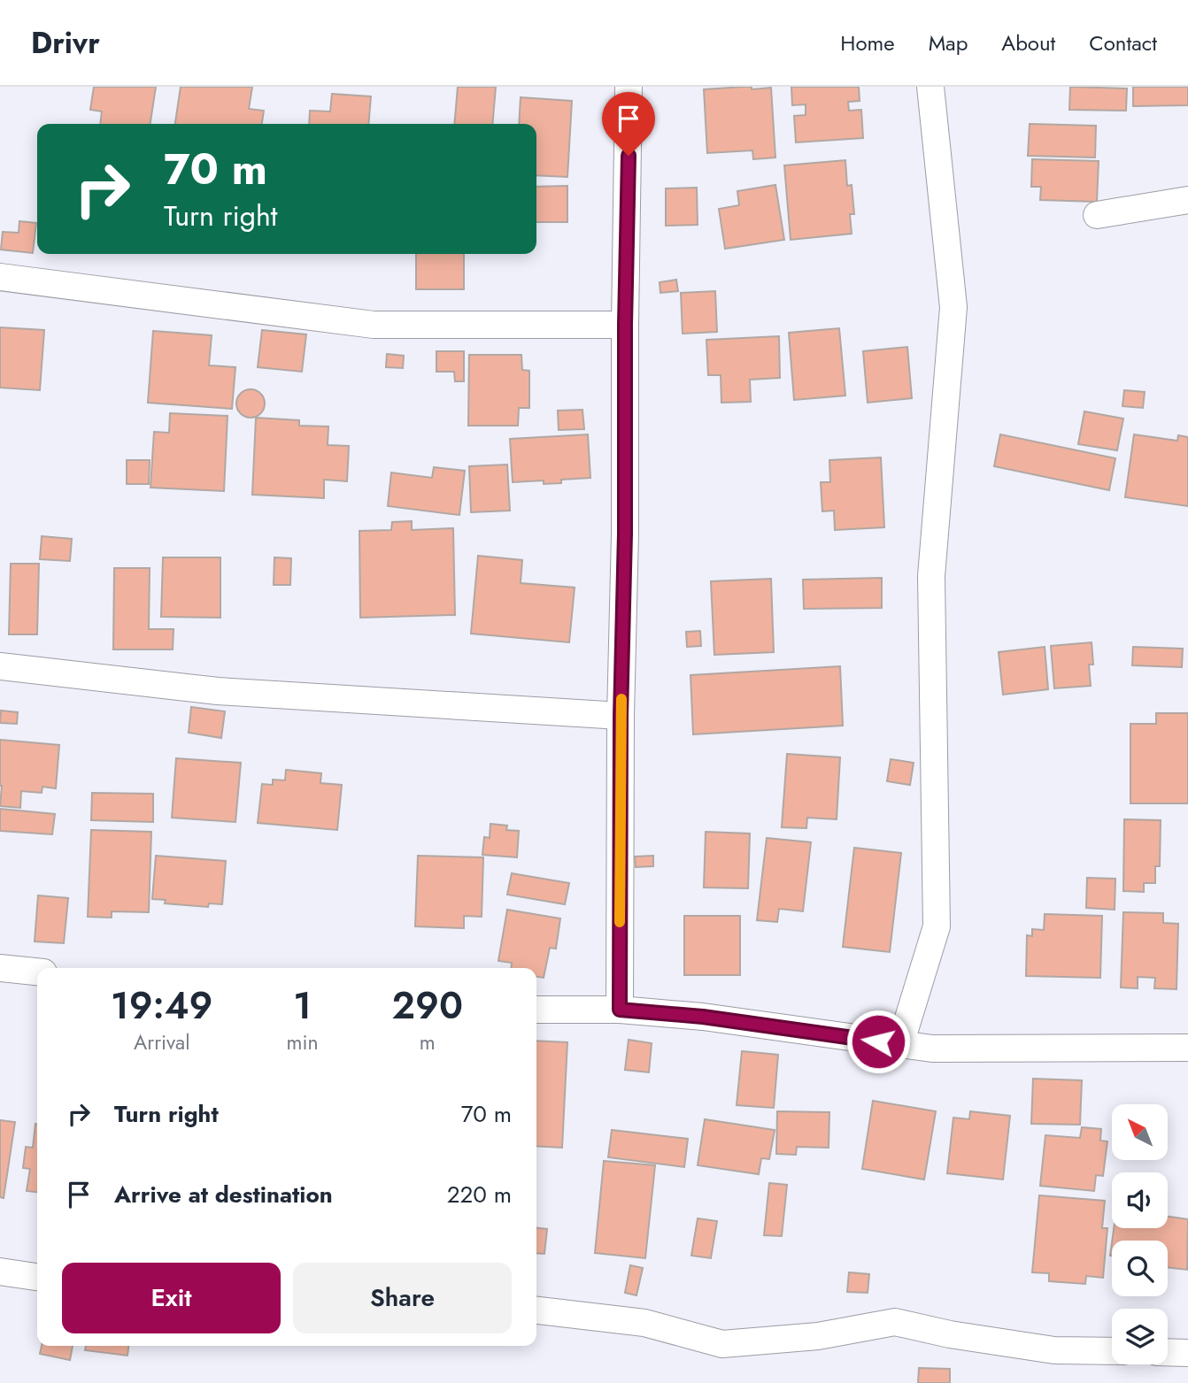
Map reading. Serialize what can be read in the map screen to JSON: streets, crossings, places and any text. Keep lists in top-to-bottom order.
{
  "north": "top left",
  "page": {
    "header": "Drivr",
    "nav": [
      "Home",
      "Map",
      "About",
      "Contact"
    ],
    "turn": ["70 m", "Turn right"],
    "eta": [
      "19:49",
      "Arrival",
      "1",
      "min",
      "290",
      "m"
    ],
    "list": [
      {
        "name": "Turn right",
        "value": "70 m"
      },
      {
        "name": "Arrive at destination",
        "value": "220 m"
      }
    ],
    "buttons": ["Exit", "Share"]
  }
}
